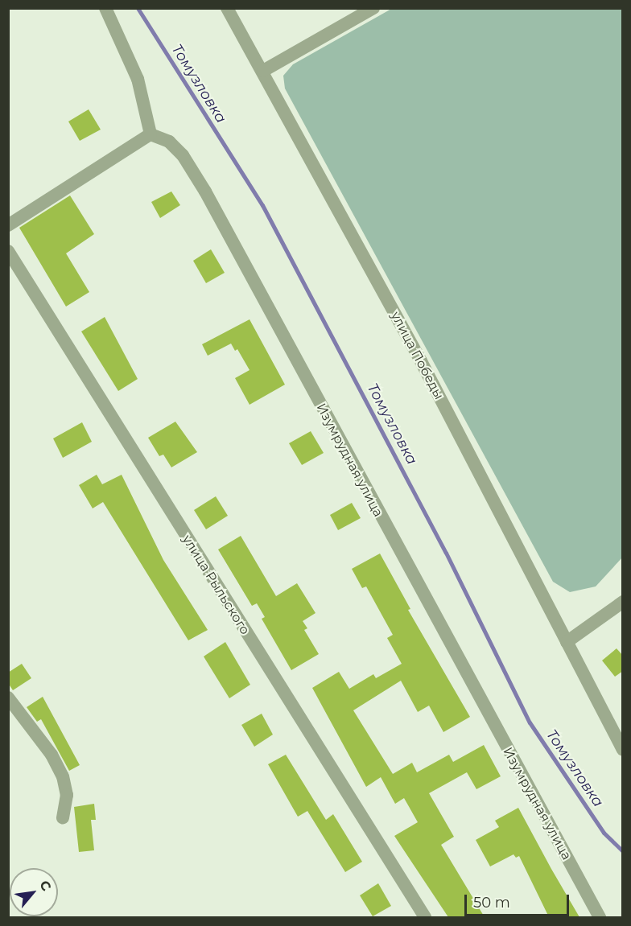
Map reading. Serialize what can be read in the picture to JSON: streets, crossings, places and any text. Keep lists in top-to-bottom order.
{
  "streets": {
    "street": ["улица Победы", "Изумрудная улица", "улица Рыльского"]
  },
  "water": ["Томузловка"],
  "scale_bar": "50 m",
  "north": "top right"
}
